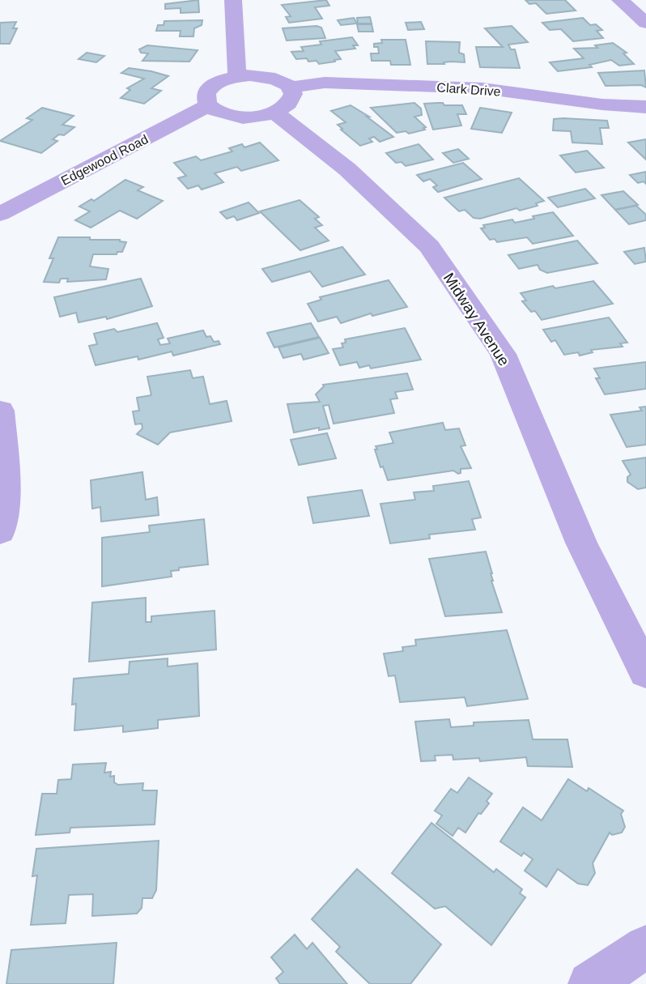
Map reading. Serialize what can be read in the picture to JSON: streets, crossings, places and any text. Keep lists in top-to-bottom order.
{
  "streets": {
    "street": ["Clark Drive", "Edgewood Road", "Midway Avenue"]
  }
}
